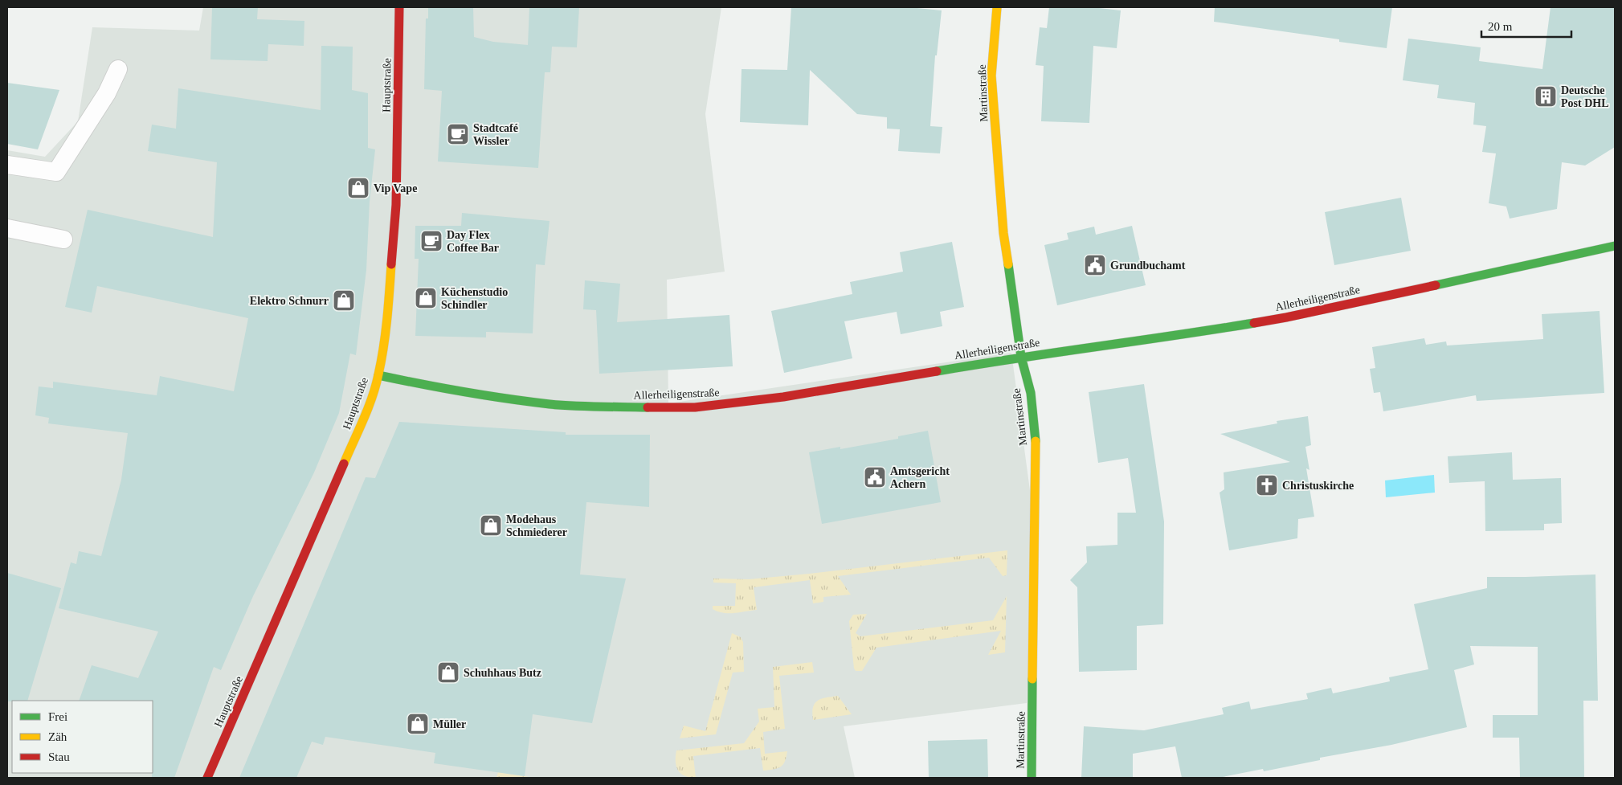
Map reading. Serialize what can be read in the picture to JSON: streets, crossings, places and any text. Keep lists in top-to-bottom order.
{
  "streets": {
    "street": ["Hauptstraße", "Martinstraße", "Allerheiligenstraße"]
  },
  "crossings": [
    ["Hauptstraße", "Allerheiligenstraße"],
    ["Martinstraße", "Allerheiligenstraße"]
  ],
  "places": {
    "building": ["Deutsche Post DHL"],
    "cafe": ["Stadtcafé Wissler", "Day Flex Coffee Bar"],
    "shop": [
      "Vip Vape",
      "Küchenstudio Schindler",
      "Elektro Schnurr",
      "Modehaus Schmiederer",
      "Schuhhaus Butz",
      "Müller"
    ],
    "public building": ["Grundbuchamt", "Amtsgericht Achern"],
    "church": ["Christuskirche"]
  },
  "legend": ["Frei", "Zäh", "Stau"],
  "scale_bar": "20 m"
}
